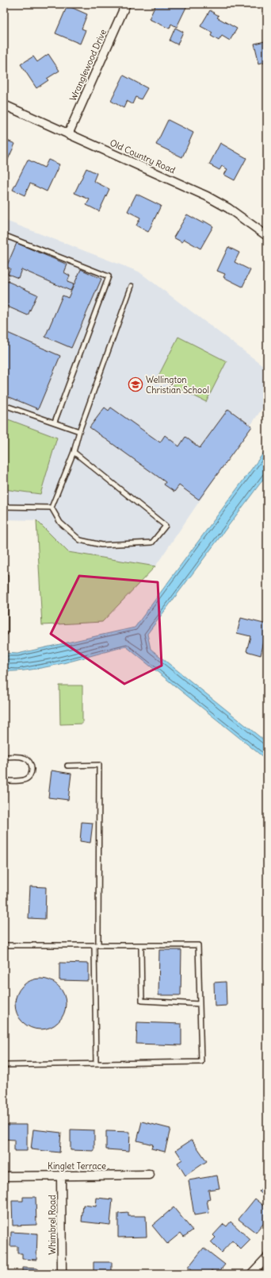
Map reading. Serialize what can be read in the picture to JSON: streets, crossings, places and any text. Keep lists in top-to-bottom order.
{
  "streets": {
    "street": [
      "Wranglewood Drive",
      "Old Country Road",
      "Kinglet Terrace",
      "Whimbrel Road"
    ]
  },
  "crossings": [
    ["Wranglewood Drive", "Old Country Road"],
    ["Kinglet Terrace", "Whimbrel Road"]
  ],
  "places": {
    "school or university": ["Wellington Christian School"]
  }
}
